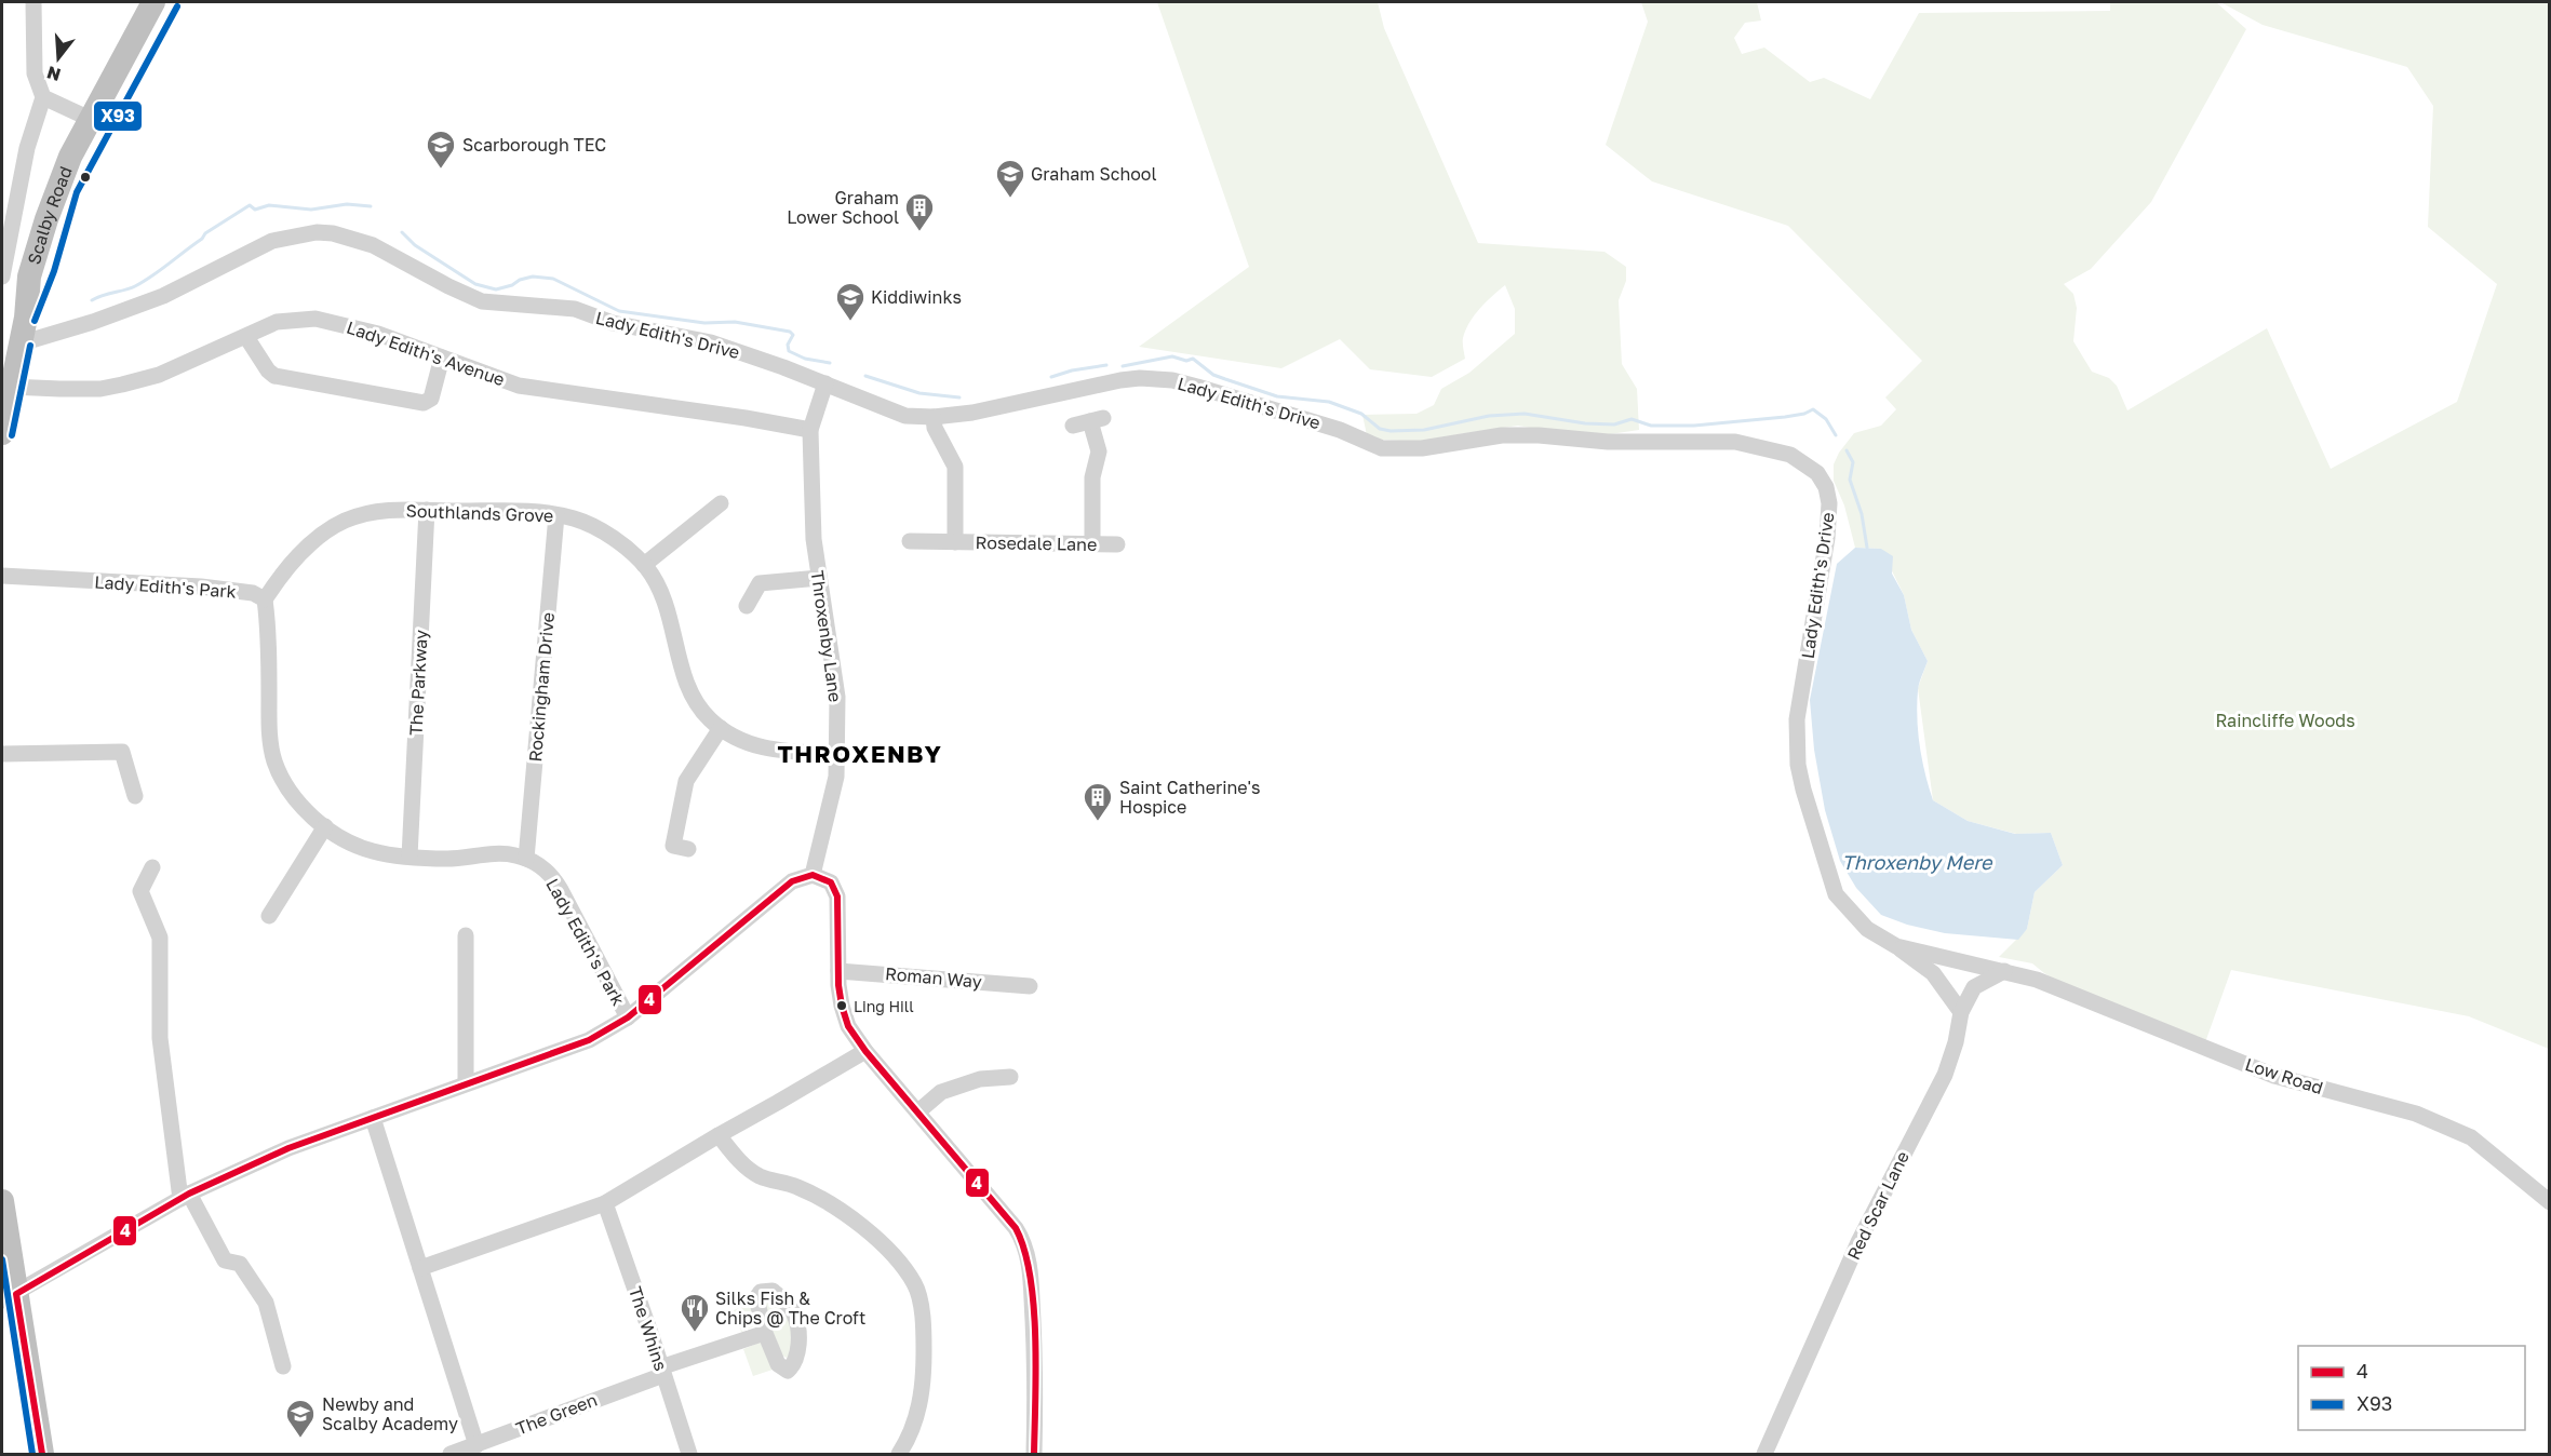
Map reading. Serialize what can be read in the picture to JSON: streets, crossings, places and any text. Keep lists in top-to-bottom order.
{
  "streets": {
    "highway": ["Scalby Road"],
    "street": [
      "Lady Edith's Drive",
      "Lady Edith's Avenue",
      "Southlands Grove",
      "Rosedale Lane",
      "Lady Edith's Park",
      "Throxenby Lane",
      "The Parkway",
      "Rockingham Drive",
      "Roman Way",
      "Low Road",
      "Red Scar Lane",
      "The Whins",
      "The Green"
    ]
  },
  "crossings": [
    ["Scalby Road", "Lady Edith's Drive"],
    ["Scalby Road", "Lady Edith's Avenue"],
    ["Lady Edith's Drive", "Rosedale Lane"],
    ["Lady Edith's Drive", "Throxenby Lane"],
    ["Lady Edith's Drive", "Low Road"],
    ["Lady Edith's Drive", "Red Scar Lane"],
    ["Lady Edith's Avenue", "Throxenby Lane"],
    ["Southlands Grove", "Lady Edith's Park"],
    ["Southlands Grove", "Throxenby Lane"],
    ["Southlands Grove", "The Parkway"],
    ["Southlands Grove", "Rockingham Drive"],
    ["Lady Edith's Park", "Rockingham Drive"],
    ["Low Road", "Red Scar Lane"],
    ["The Whins", "The Green"]
  ],
  "districts": ["THROXENBY"],
  "water": ["Throxenby Mere"],
  "parks": ["Raincliffe Woods"],
  "places": {
    "school or university": [
      "Scarborough TEC",
      "Graham School",
      "Kiddiwinks",
      "Newby and Scalby Academy"
    ],
    "building": ["Graham Lower School", "Saint Catherine's Hospice"],
    "other": ["Ling Hill"],
    "restaurant": ["Silks Fish & Chips @ The Croft"]
  },
  "lines": ["transit line X93", "transit line 4"],
  "legend": ["4", "X93"],
  "north": "bottom"
}
